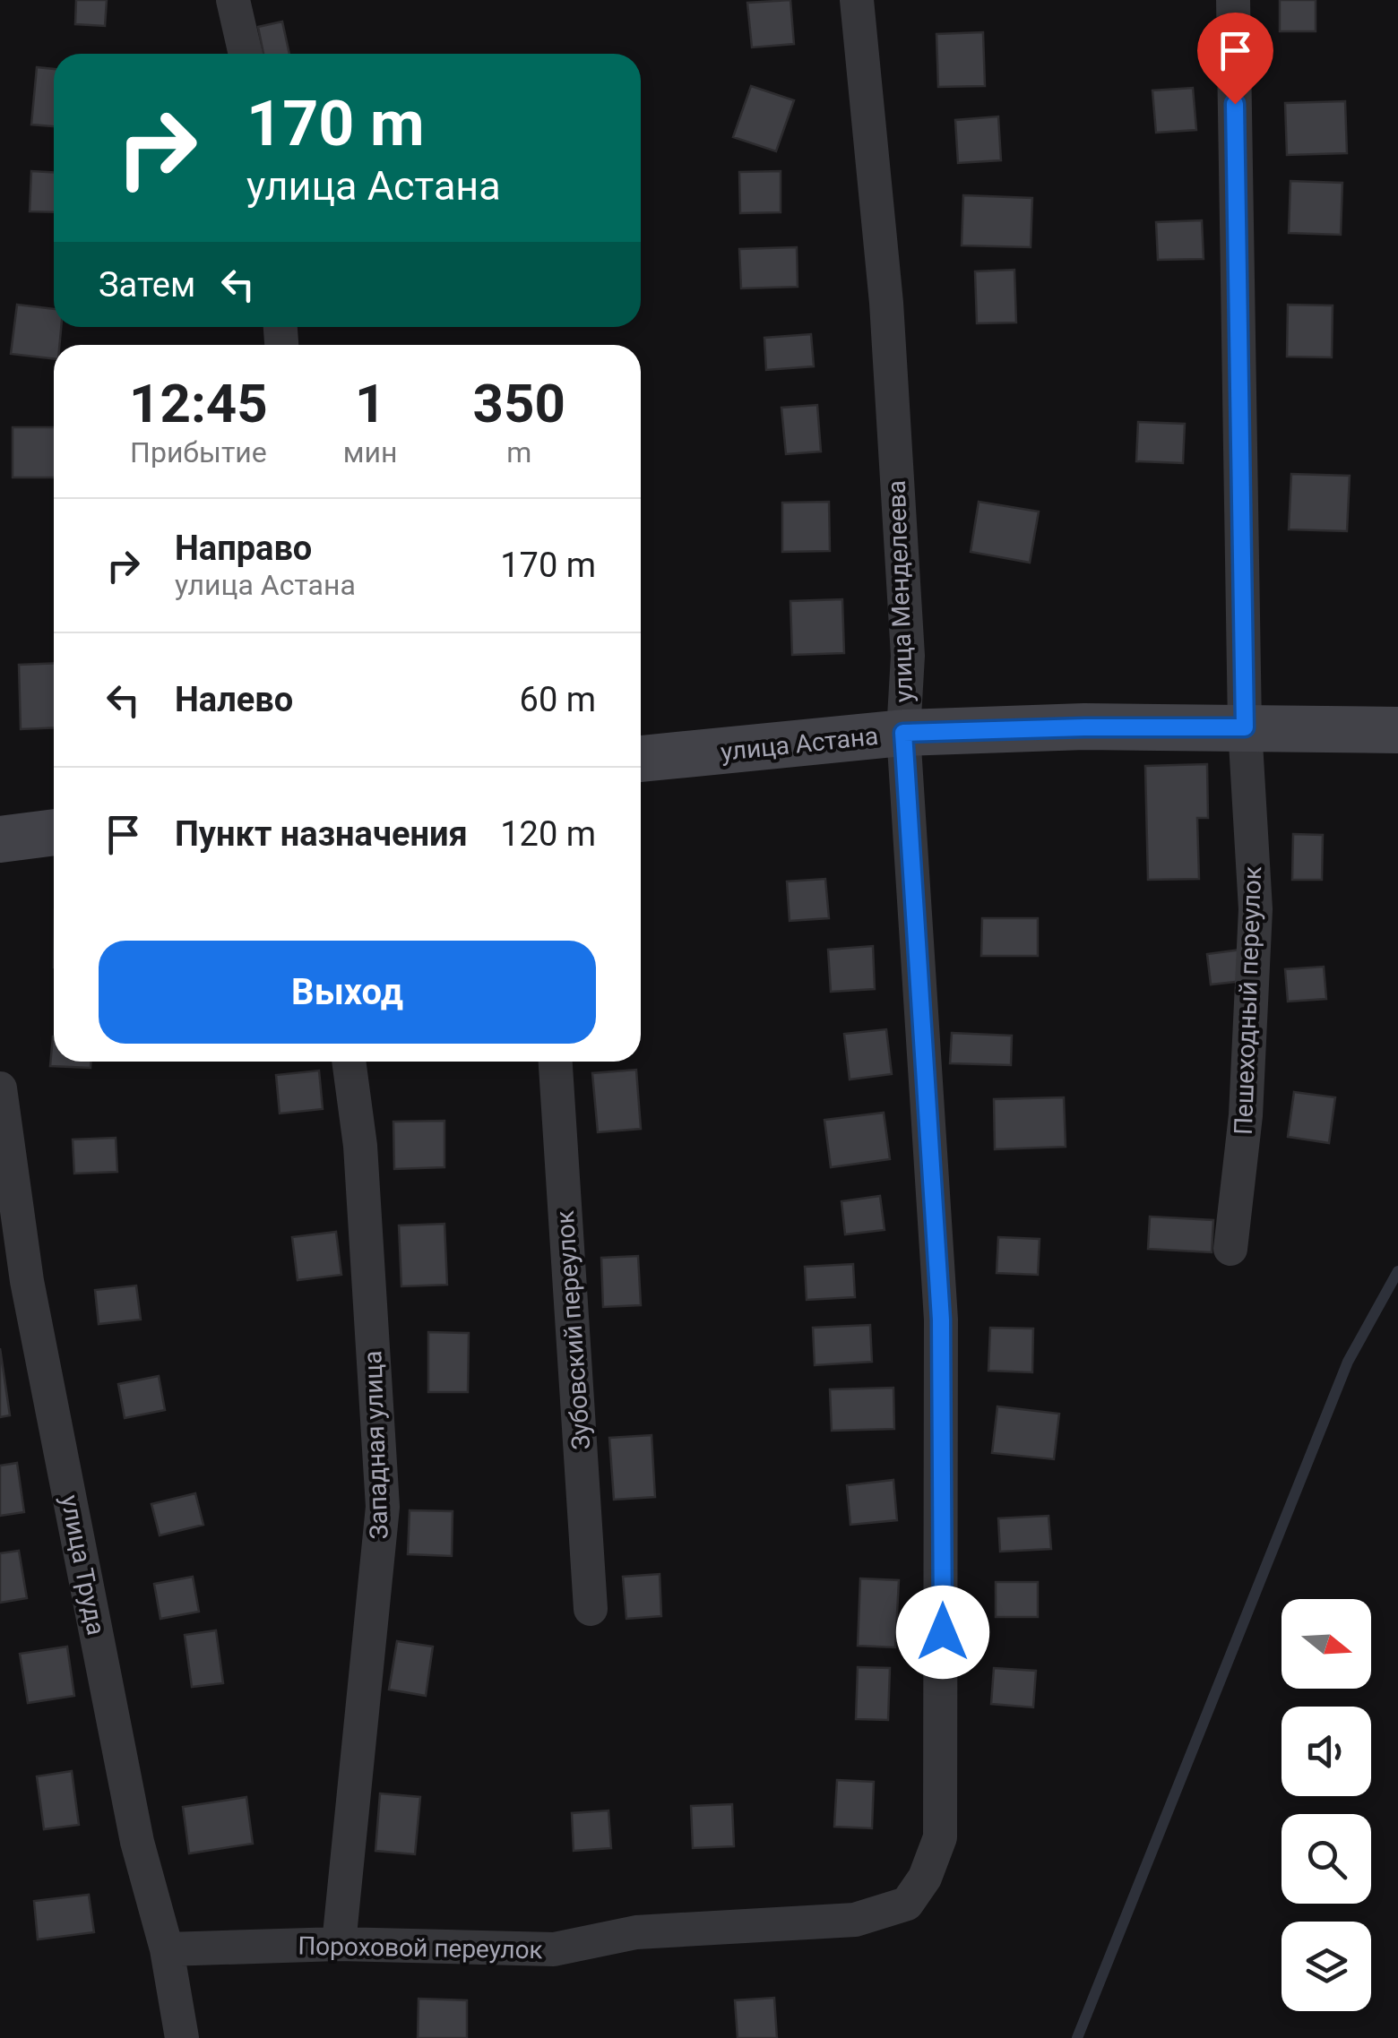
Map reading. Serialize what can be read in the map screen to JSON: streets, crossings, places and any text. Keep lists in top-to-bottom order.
{
  "streets": {
    "street": [
      "улица Менделеева",
      "улица Астана",
      "Пешеходный переулок",
      "Зубовский переулок",
      "Западная улица",
      "улица Труда",
      "Пороховой переулок"
    ]
  },
  "crossings": [
    ["улица Менделеева", "улица Астана"],
    ["улица Менделеева", "Пороховой переулок"],
    ["улица Астана", "Пешеходный переулок"],
    ["Западная улица", "Пороховой переулок"],
    ["улица Труда", "Пороховой переулок"]
  ],
  "north": "right",
  "page": {
    "turn": ["170 m", "улица Астана"],
    "then": "Затем",
    "eta": [
      "12:45",
      "Прибытие",
      "1",
      "мин",
      "350",
      "m"
    ],
    "list": [
      {
        "name": "Направо",
        "note": "улица Астана",
        "value": "170 m"
      },
      {
        "name": "Налево",
        "value": "60 m"
      },
      {
        "name": "Пункт назначения",
        "value": "120 m"
      }
    ],
    "buttons": "Выход"
  }
}
